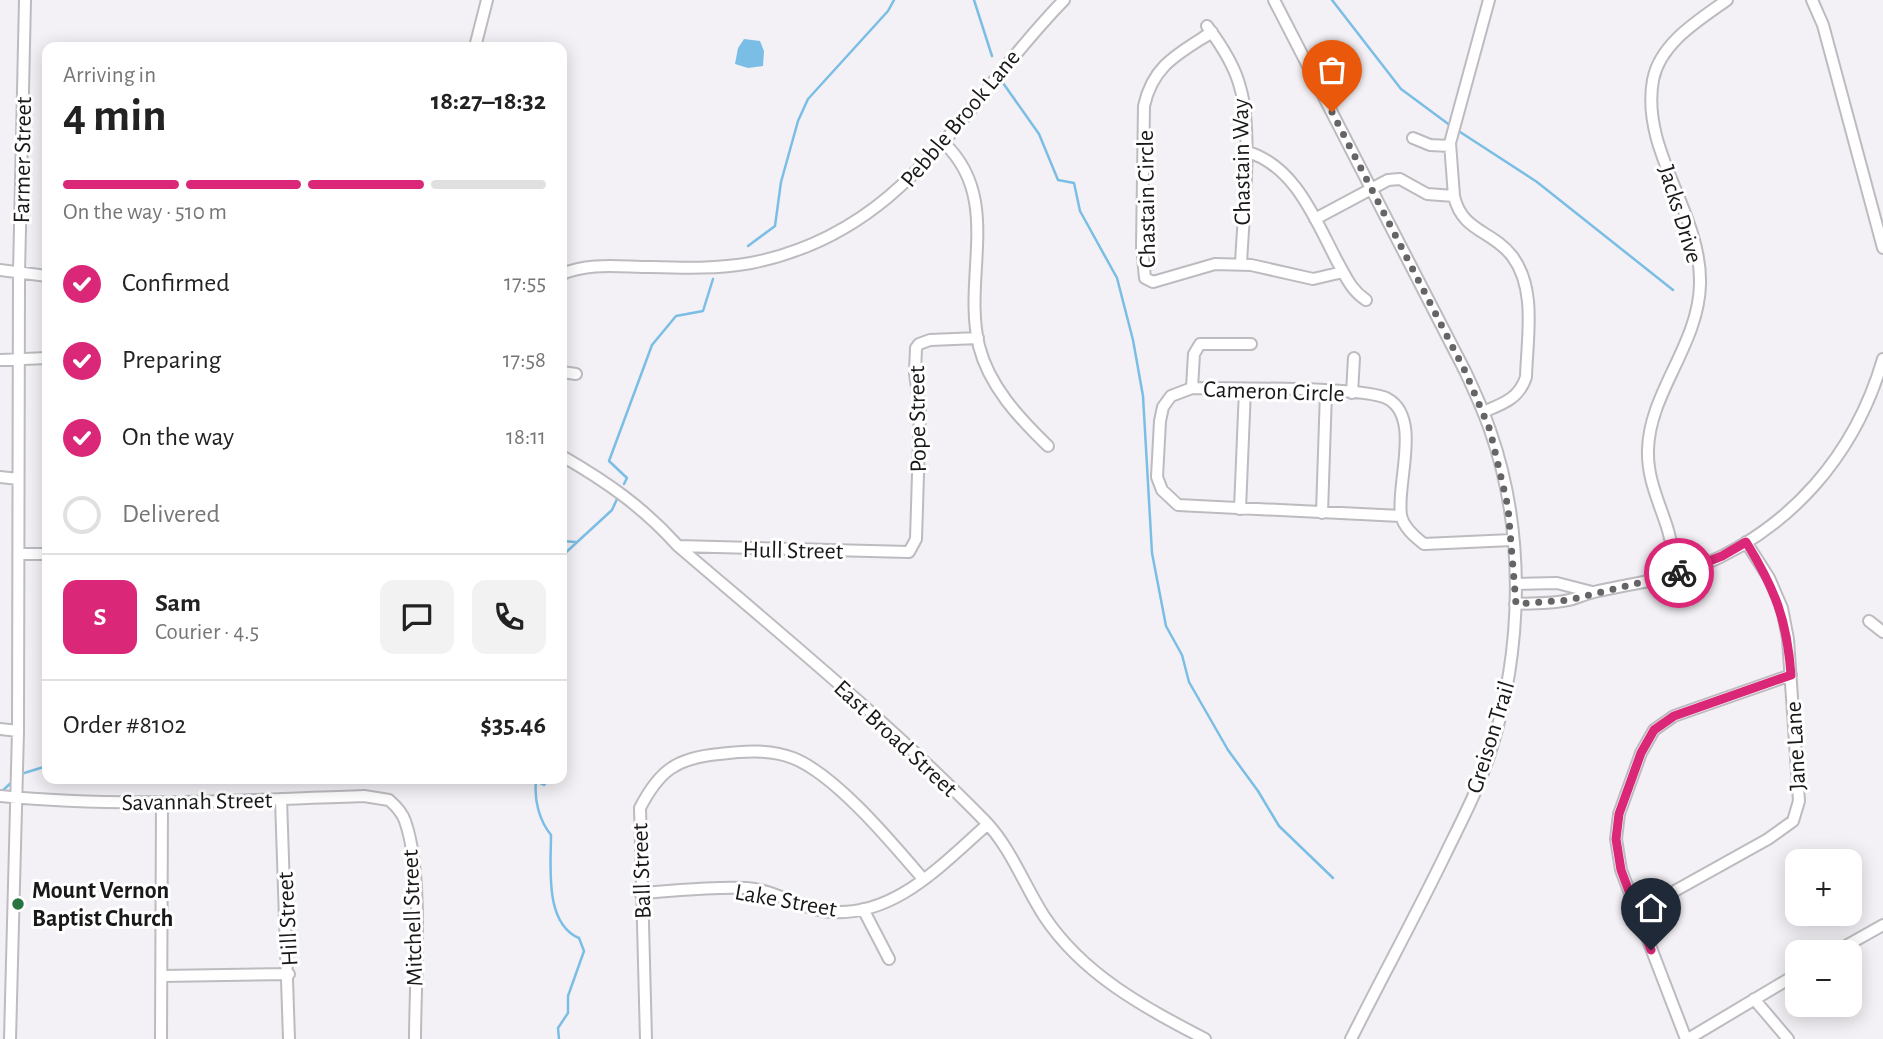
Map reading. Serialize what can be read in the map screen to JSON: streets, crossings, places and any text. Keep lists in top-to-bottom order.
{
  "streets": {
    "street": [
      "Pebble Brook Lane",
      "Farmer Street",
      "Chastain Way",
      "Chastain Circle",
      "Jacks Drive",
      "Cameron Circle",
      "Pope Street",
      "Hull Street",
      "Greison Trail",
      "East Broad Street",
      "Jane Lane",
      "Savannah Street",
      "Ball Street",
      "Lake Street",
      "Mitchell Street",
      "Hill Street"
    ]
  },
  "crossings": [
    ["Farmer Street", "Savannah Street"],
    ["Chastain Way", "Chastain Circle"],
    ["Pope Street", "Hull Street"],
    ["Hull Street", "East Broad Street"],
    ["East Broad Street", "Lake Street"],
    ["Savannah Street", "Mitchell Street"],
    ["Savannah Street", "Hill Street"],
    ["Ball Street", "Lake Street"]
  ],
  "places": ["Mount Vernon Baptist Church"],
  "page": {
    "heading": ["4 min", "Arriving in", "18:27–18:32"],
    "panel": [
      "Sam",
      "Courier · 4.5",
      "Order #8102",
      "$35.46"
    ],
    "bar": "On the way · 510 m",
    "list": [
      ["Confirmed", "17:55"],
      ["Preparing", "17:58"],
      ["On the way", "18:11"],
      "Delivered"
    ],
    "round": "S",
    "map_buttons": ["+", "−"]
  }
}
